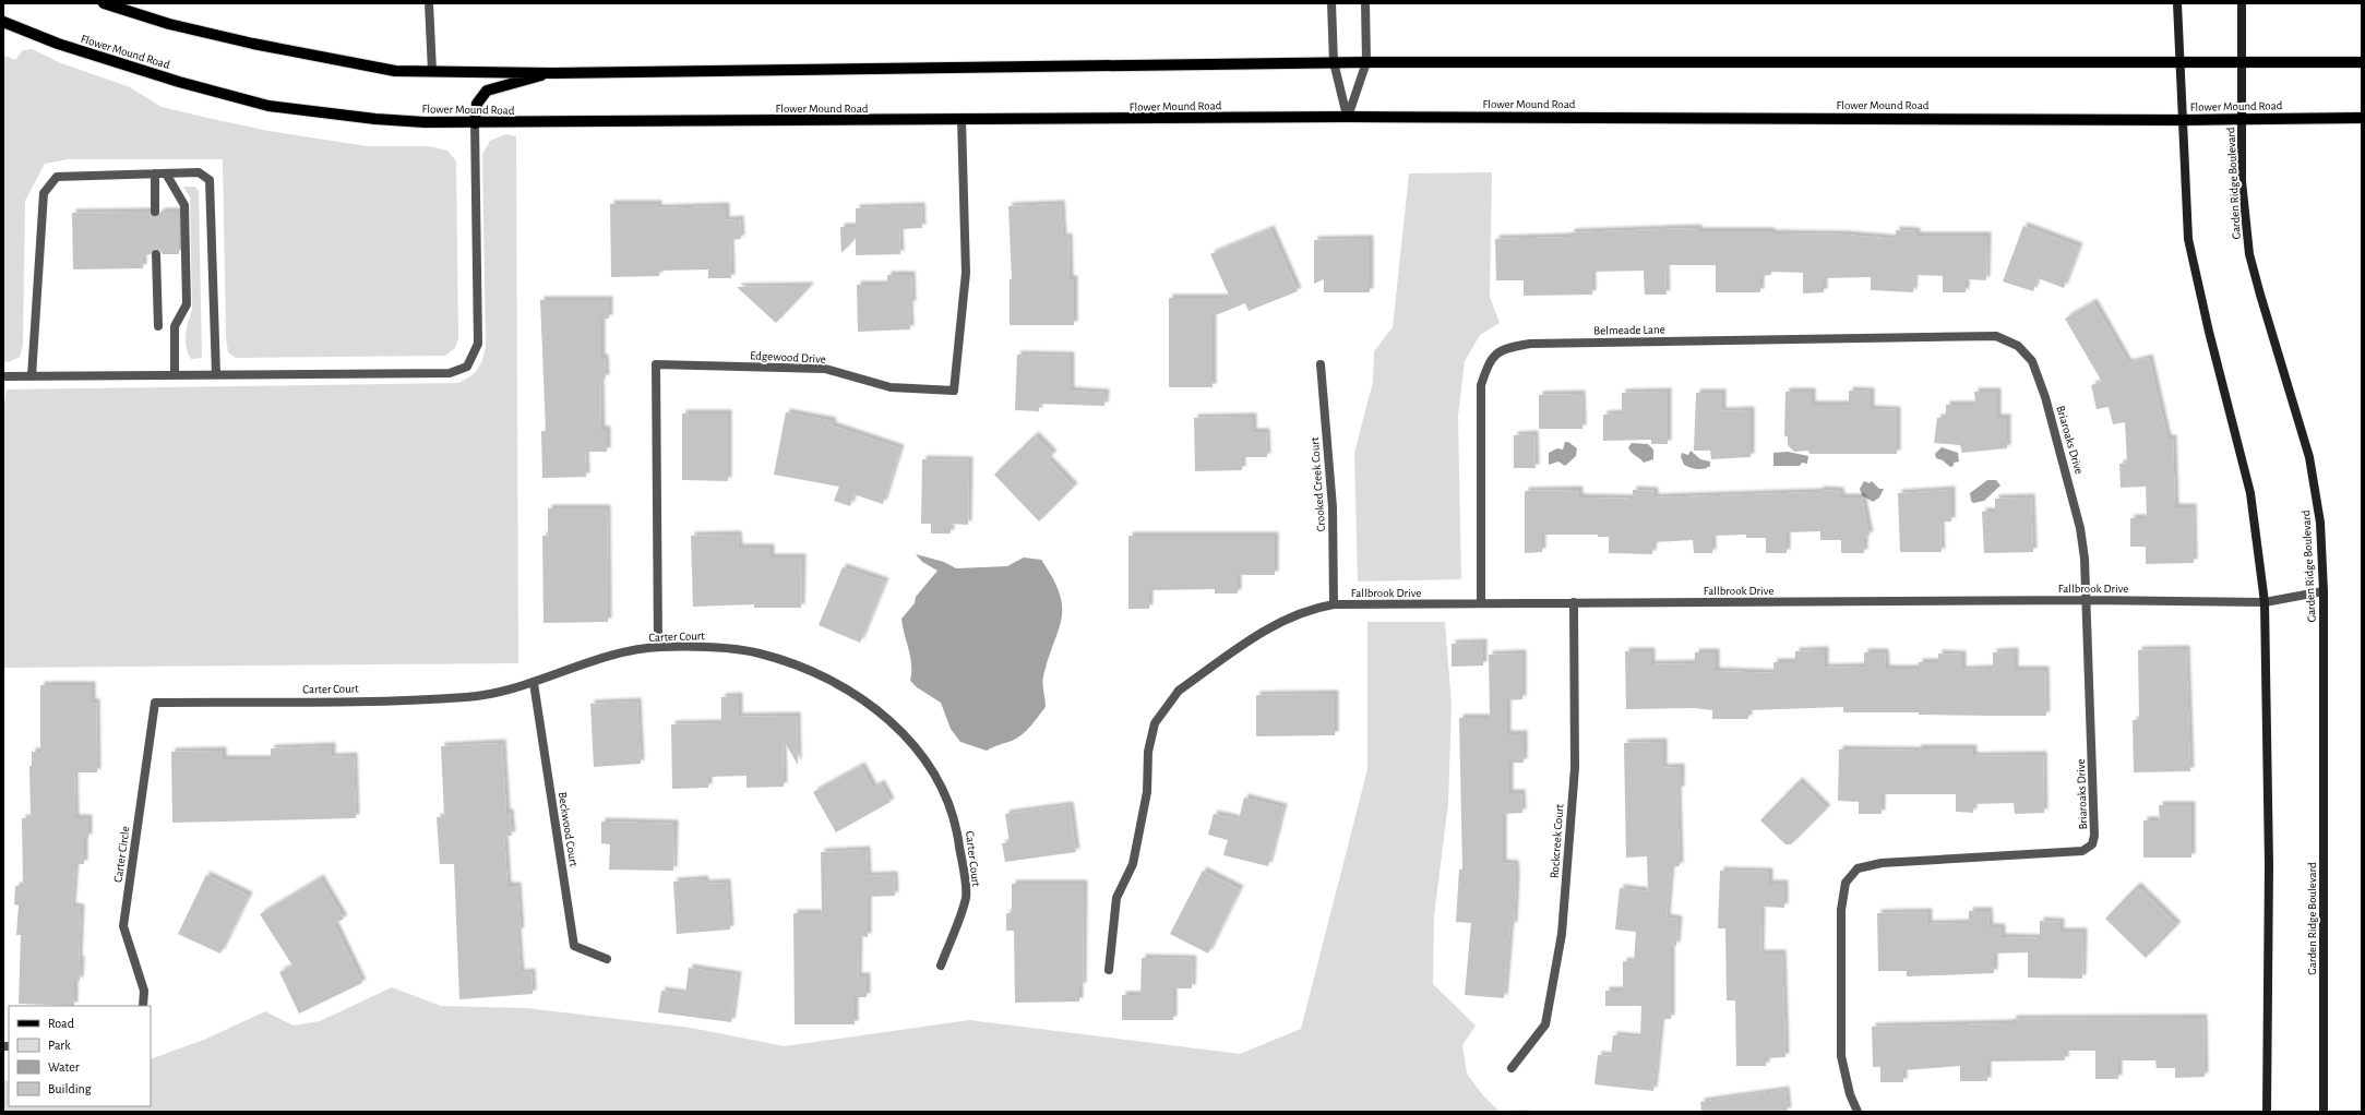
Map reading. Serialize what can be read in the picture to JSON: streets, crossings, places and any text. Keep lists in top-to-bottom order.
{
  "streets": {
    "main road": ["Flower Mound Road", "Garden Ridge Boulevard"],
    "street": [
      "Belmeade Lane",
      "Edgewood Drive",
      "Briaroaks Drive",
      "Crooked Creek Court",
      "Fallbrook Drive",
      "Carter Court",
      "Beckwood Court",
      "Rockcreek Court",
      "Carter Circle"
    ]
  },
  "crossings": [
    ["Flower Mound Road", "Garden Ridge Boulevard"],
    ["Flower Mound Road", "Edgewood Drive"],
    ["Garden Ridge Boulevard", "Fallbrook Drive"],
    ["Belmeade Lane", "Briaroaks Drive"],
    ["Belmeade Lane", "Fallbrook Drive"],
    ["Edgewood Drive", "Carter Court"],
    ["Briaroaks Drive", "Fallbrook Drive"],
    ["Crooked Creek Court", "Fallbrook Drive"],
    ["Fallbrook Drive", "Rockcreek Court"],
    ["Carter Court", "Beckwood Court"],
    ["Carter Court", "Carter Circle"]
  ],
  "legend": [
    "Road",
    "Park",
    "Water",
    "Building"
  ]
}
